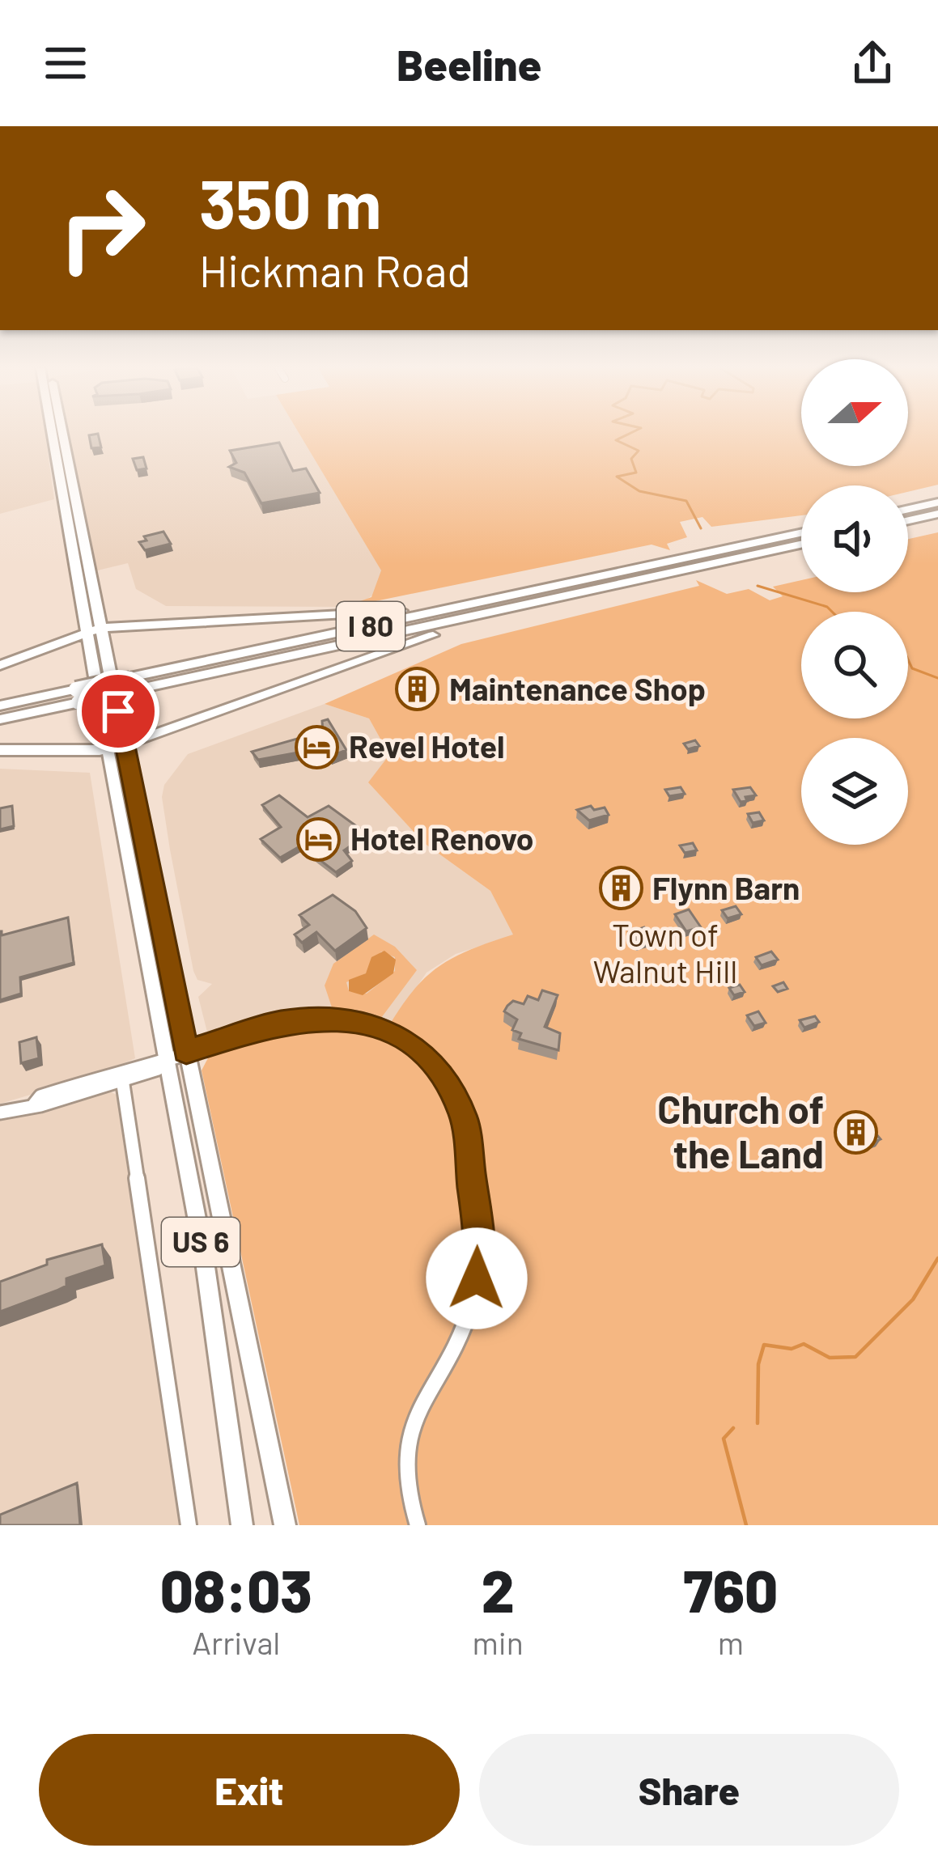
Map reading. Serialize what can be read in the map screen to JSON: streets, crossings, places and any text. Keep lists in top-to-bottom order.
{
  "streets": {
    "highway": ["I 80", "US 6"]
  },
  "parks": ["Town of Walnut Hill"],
  "places": {
    "building": ["Maintenance Shop", "Flynn Barn", "Church of the Land"],
    "hotel": ["Revel Hotel", "Hotel Renovo"]
  },
  "north": "right",
  "page": {
    "header": "Beeline",
    "turn": ["350 m", "Hickman Road"],
    "eta": [
      "08:03",
      "Arrival",
      "2",
      "min",
      "760",
      "m"
    ],
    "buttons": ["Exit", "Share"]
  }
}
